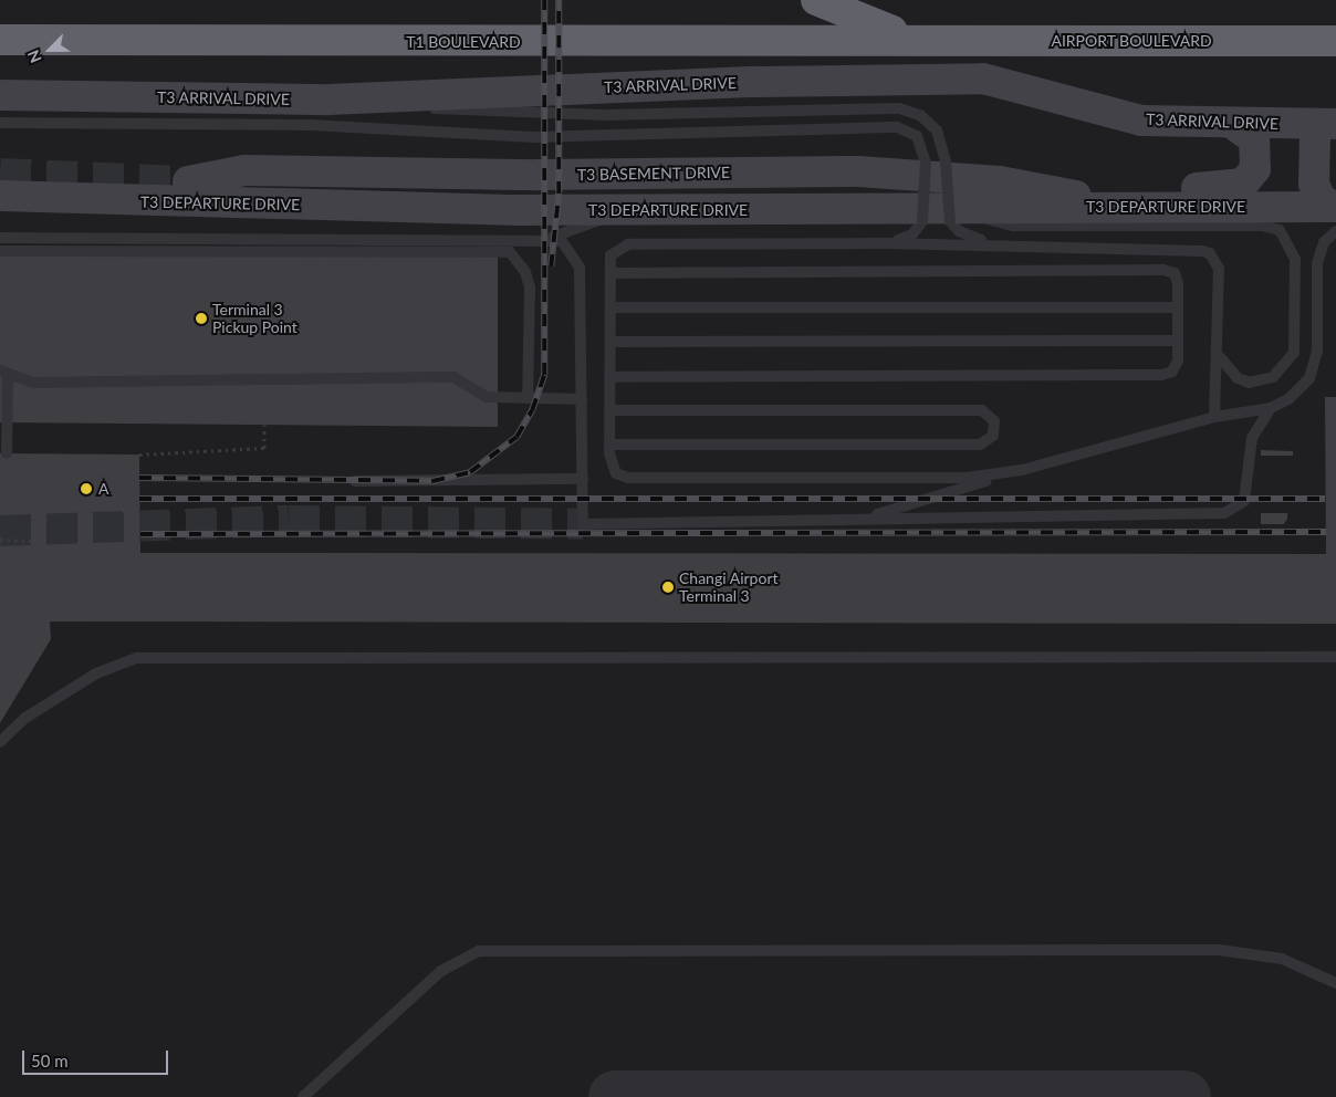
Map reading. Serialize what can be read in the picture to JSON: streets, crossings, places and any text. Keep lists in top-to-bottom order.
{
  "streets": {
    "highway": ["AIRPORT BOULEVARD", "T1 BOULEVARD"],
    "main road": ["T3 ARRIVAL DRIVE", "T3 BASEMENT DRIVE", "T3 DEPARTURE DRIVE"]
  },
  "crossings": [
    ["AIRPORT BOULEVARD", "T1 BOULEVARD"],
    ["T3 BASEMENT DRIVE", "T3 DEPARTURE DRIVE"]
  ],
  "places": ["Terminal 3 Pickup Point", "A", "Changi Airport Terminal 3"],
  "scale_bar": "50 m",
  "north": "bottom left"
}
